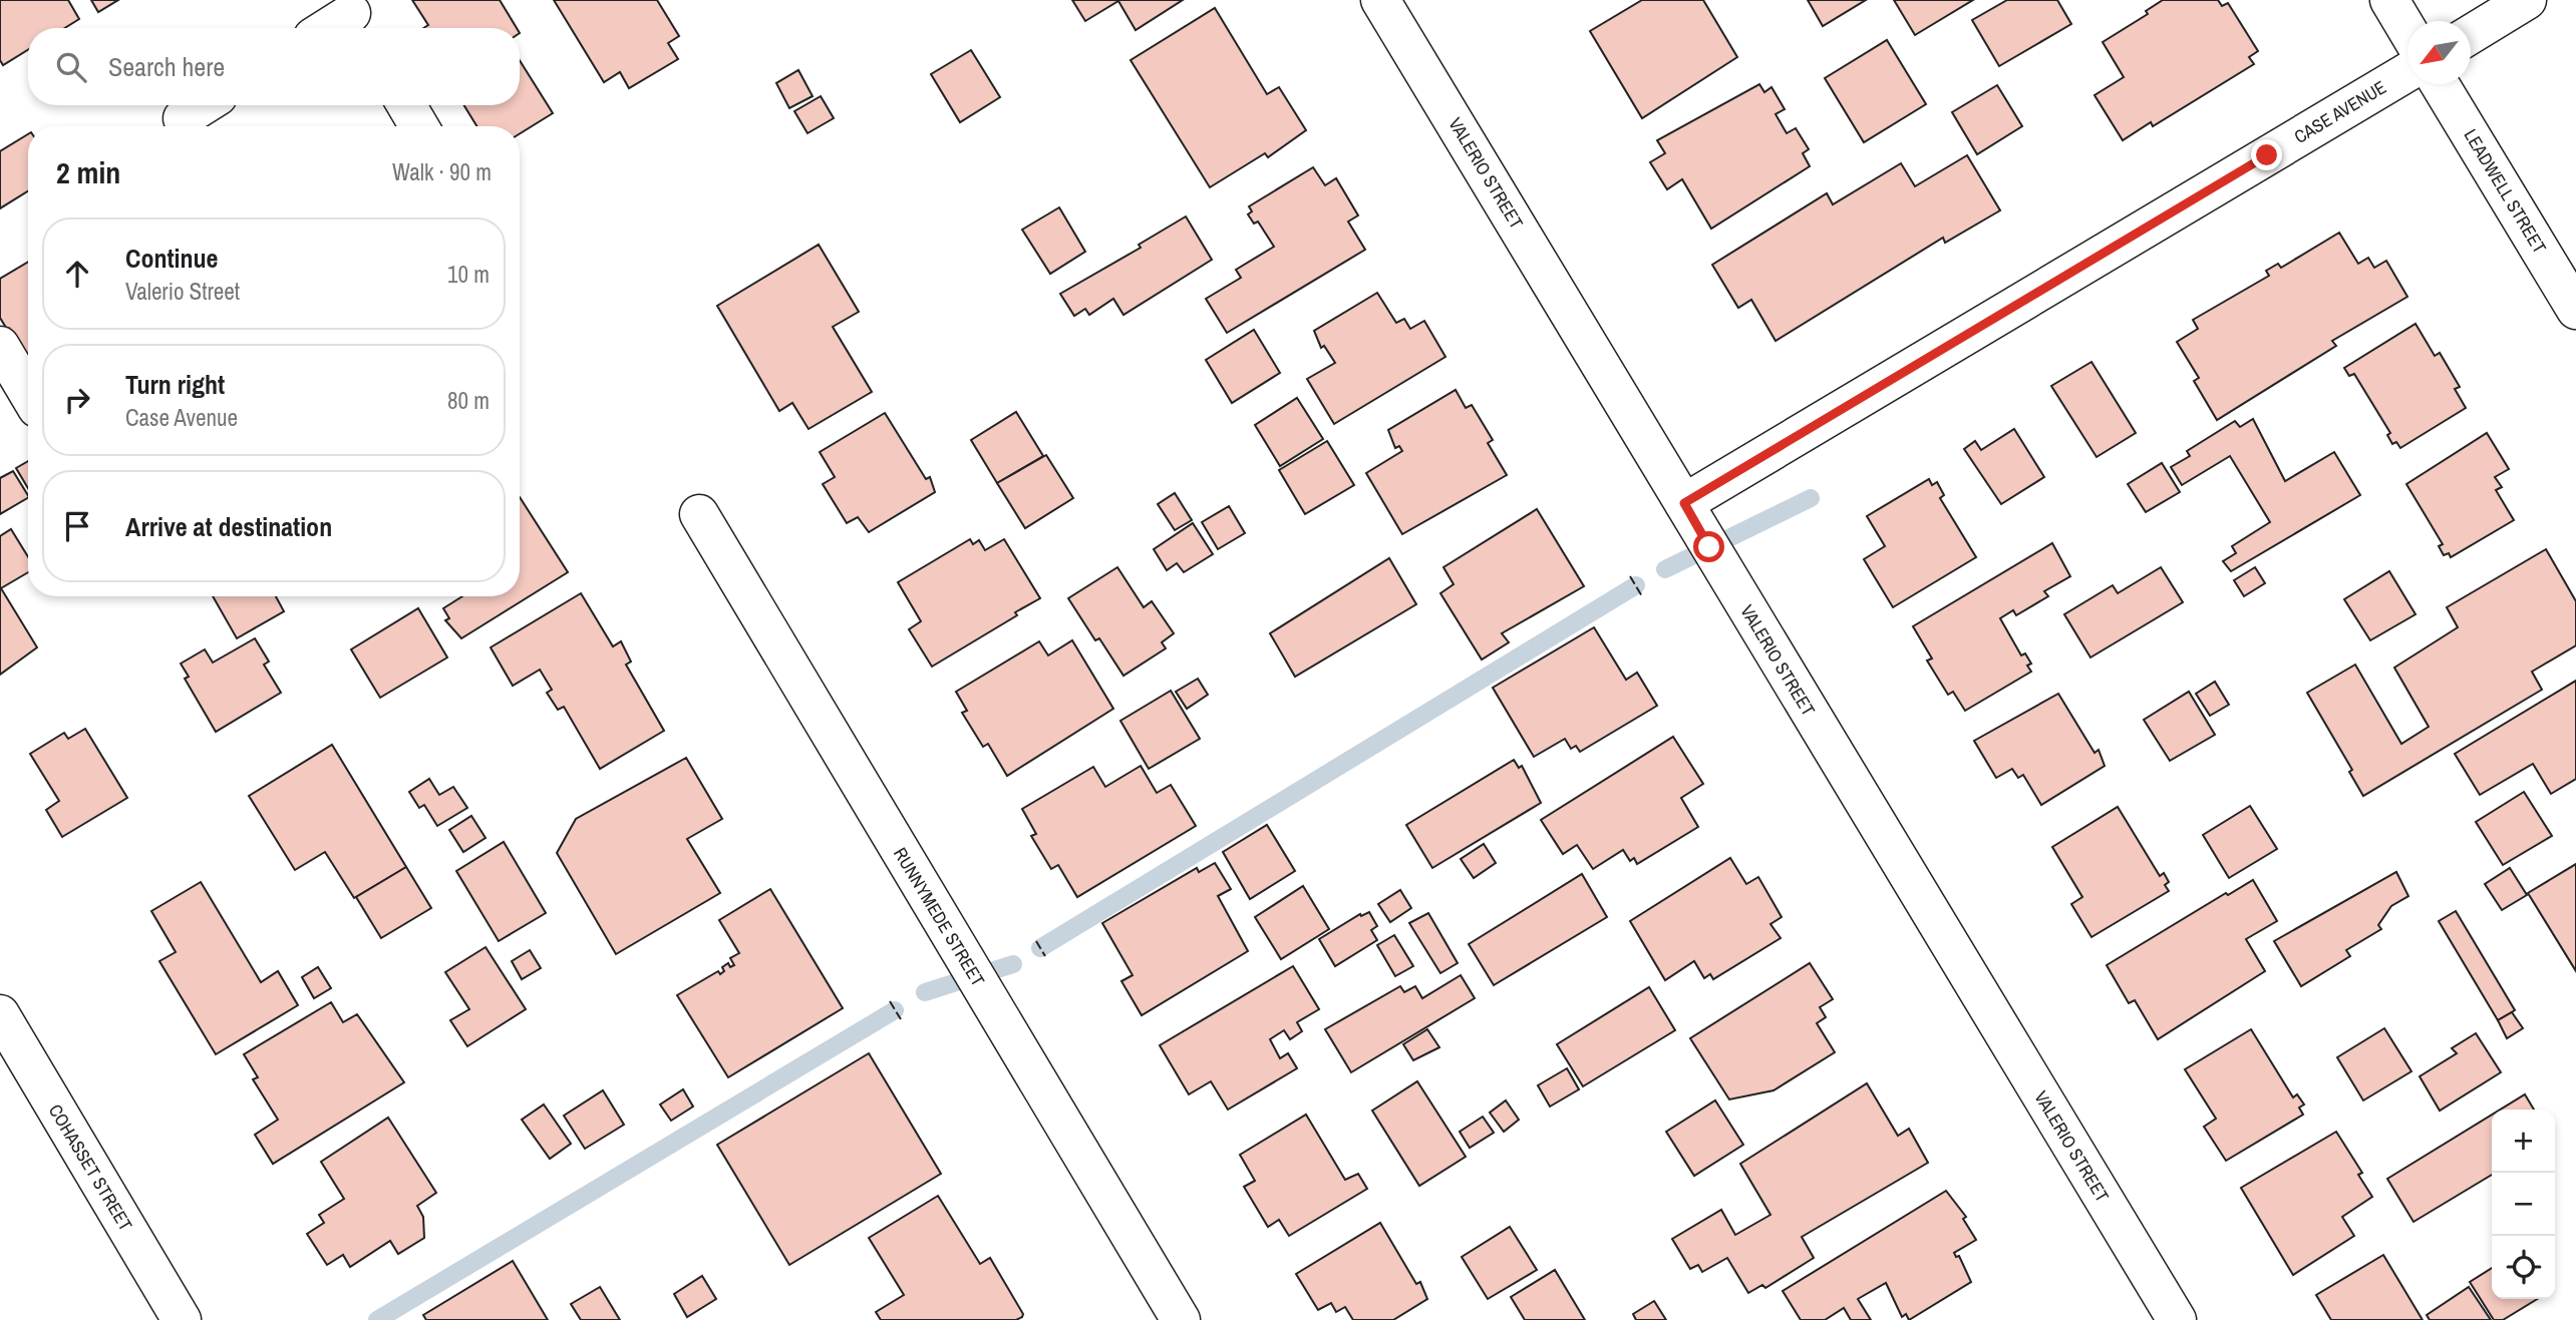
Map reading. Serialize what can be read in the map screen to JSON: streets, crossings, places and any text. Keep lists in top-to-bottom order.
{
  "streets": {
    "street": [
      "CASE AVENUE",
      "VALERIO STREET",
      "LEADWELL STREET",
      "RUNNYMEDE STREET",
      "COHASSET STREET"
    ]
  },
  "crossings": [
    ["CASE AVENUE", "VALERIO STREET"]
  ],
  "north": "bottom left",
  "page": {
    "search": "Search here",
    "heading": ["2 min", "Walk · 90 m"],
    "list": [
      ["Continue", "Valerio Street", "10 m"],
      ["Turn right", "Case Avenue", "80 m"],
      "Arrive at destination"
    ],
    "map_buttons": ["+", "−"]
  }
}
